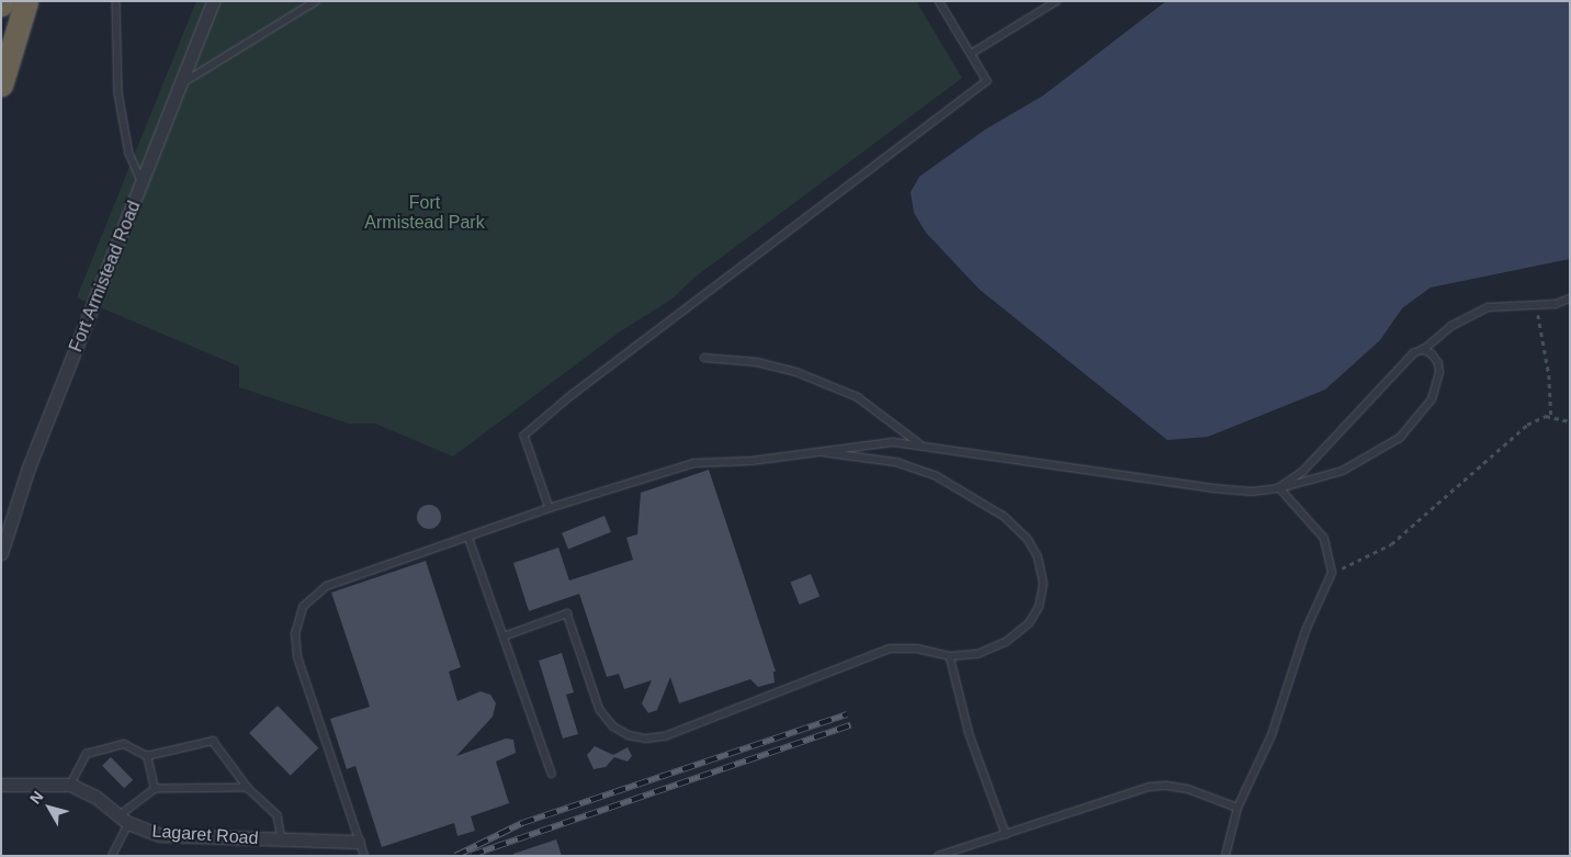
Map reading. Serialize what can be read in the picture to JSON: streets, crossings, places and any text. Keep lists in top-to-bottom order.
{
  "streets": {
    "street": ["Fort Armistead Road", "Lagaret Road"]
  },
  "parks": ["Fort Armistead Park"],
  "north": "top left"
}
